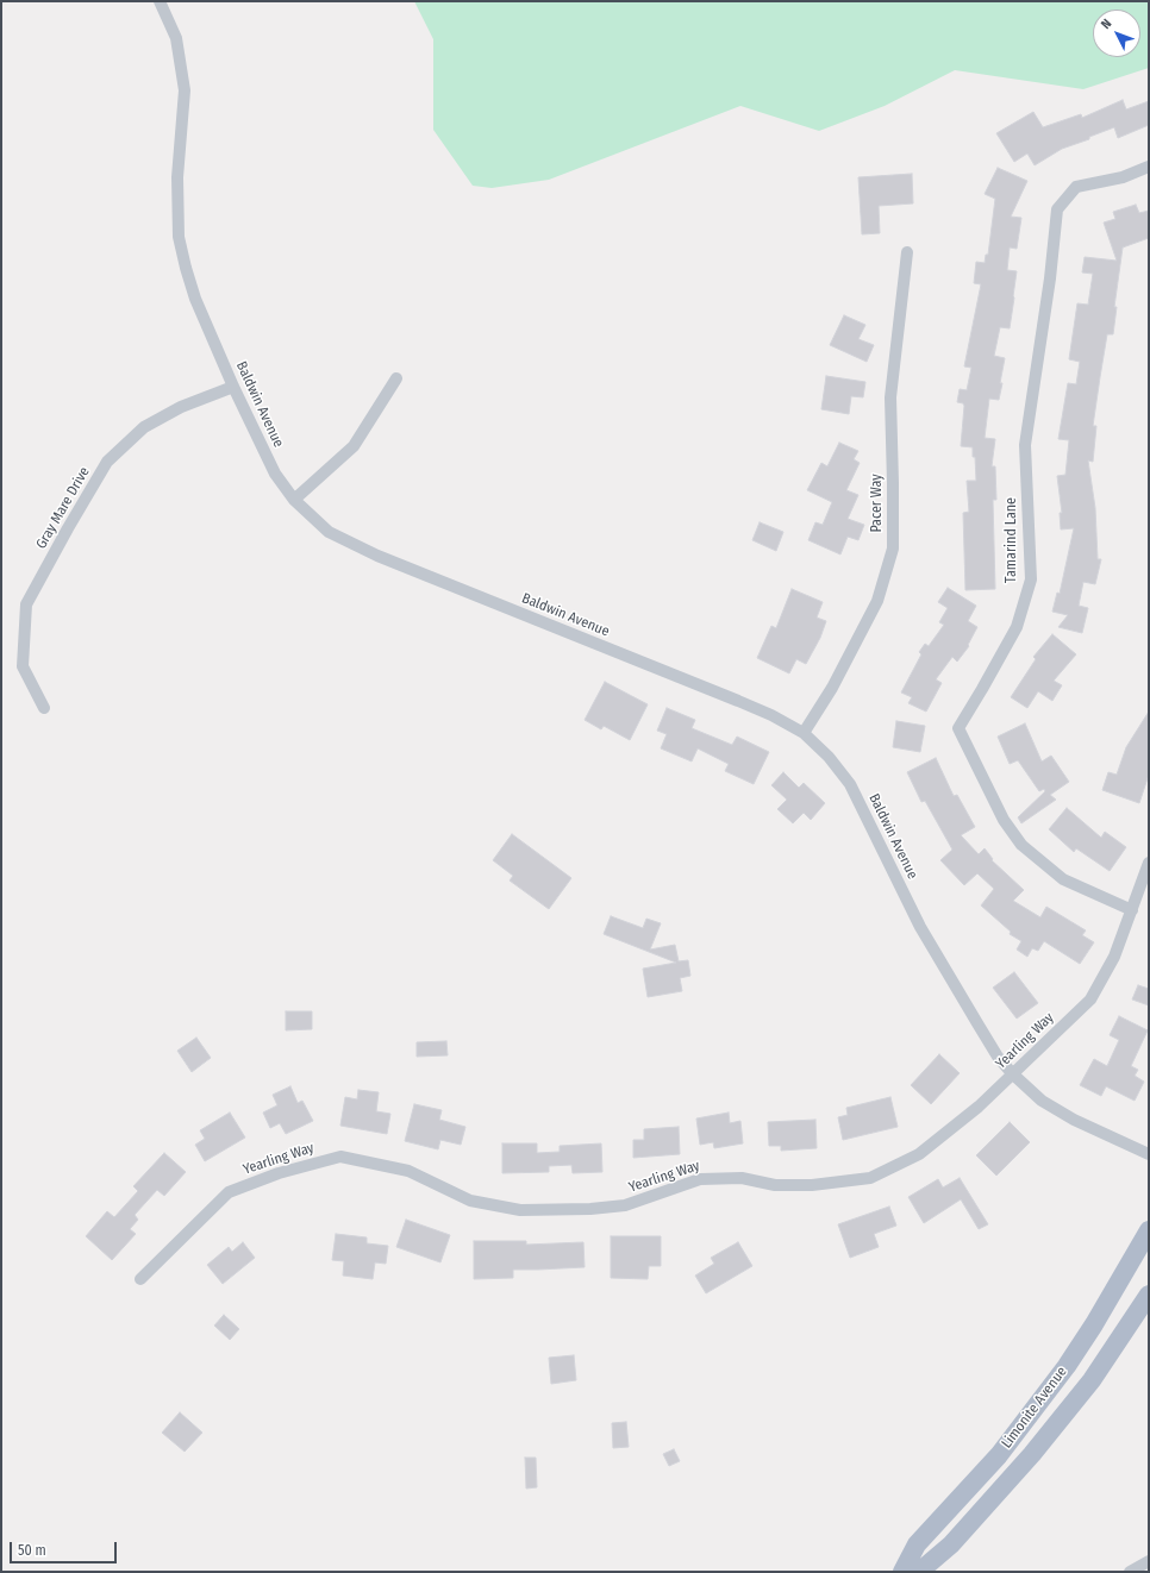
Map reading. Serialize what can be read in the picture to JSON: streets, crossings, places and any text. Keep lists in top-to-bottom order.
{
  "streets": {
    "main road": ["Limonite Avenue"],
    "street": [
      "Baldwin Avenue",
      "Pacer Way",
      "Gray Mare Drive",
      "Tamarind Lane",
      "Yearling Way"
    ]
  },
  "crossings": [
    ["Baldwin Avenue", "Pacer Way"],
    ["Baldwin Avenue", "Gray Mare Drive"],
    ["Baldwin Avenue", "Yearling Way"],
    ["Tamarind Lane", "Yearling Way"]
  ],
  "scale_bar": "50 m",
  "north": "top left"
}
